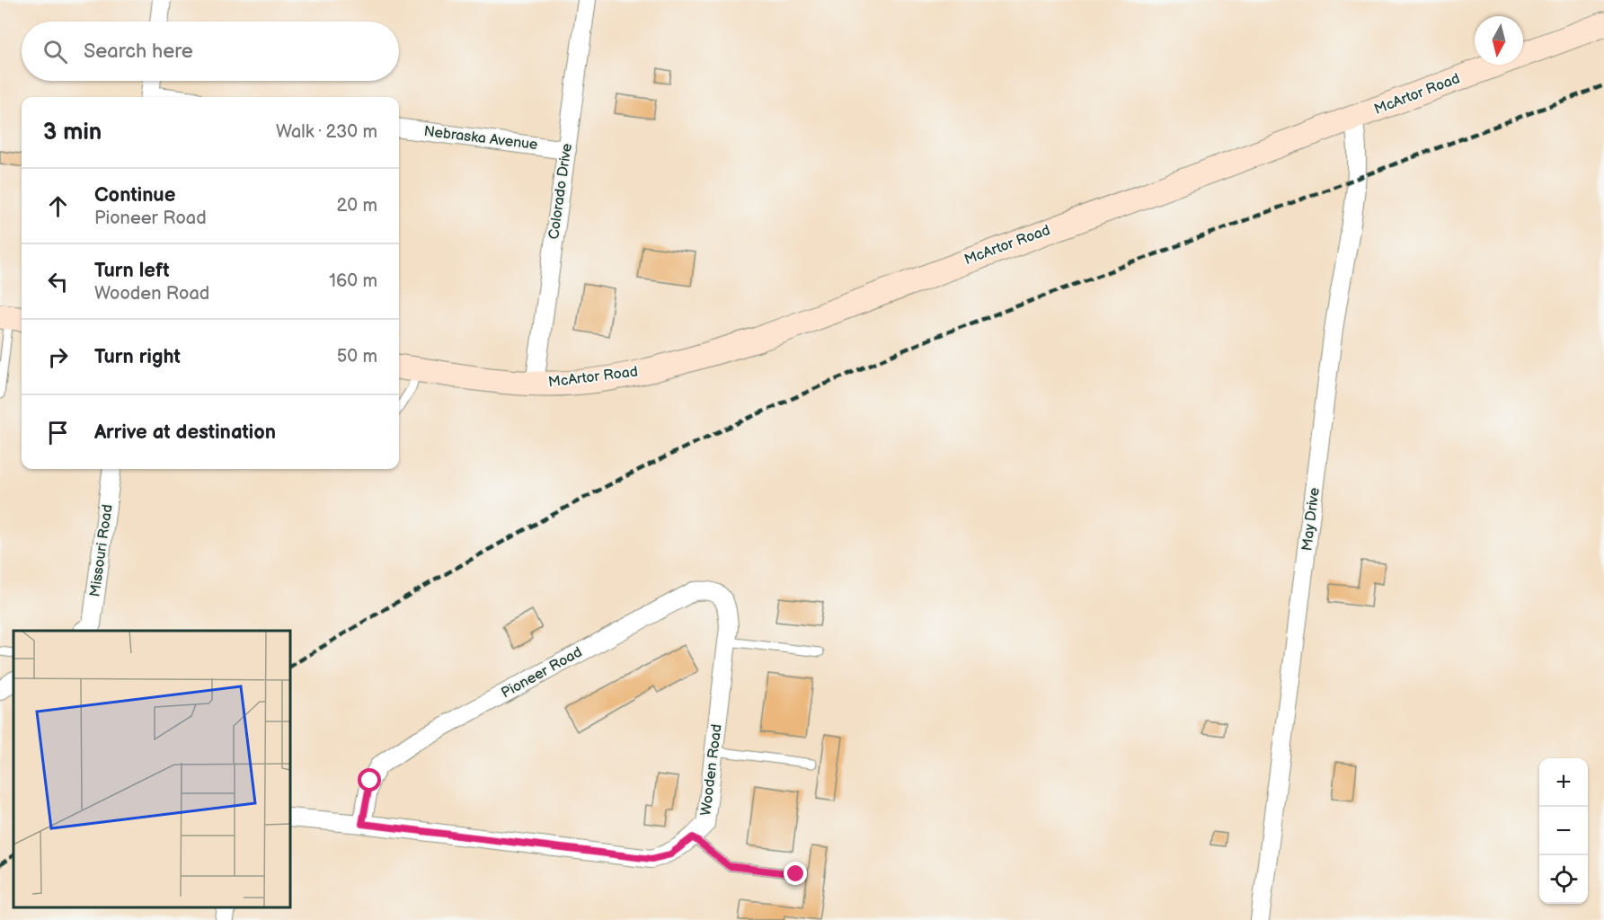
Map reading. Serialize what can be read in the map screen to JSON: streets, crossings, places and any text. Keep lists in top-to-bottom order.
{
  "streets": {
    "main road": ["McArtor Road"],
    "street": [
      "Nebraska Avenue",
      "Colorado Drive",
      "May Drive",
      "Missouri Road",
      "Pioneer Road",
      "Wooden Road"
    ]
  },
  "crossings": [
    ["McArtor Road", "Colorado Drive"],
    ["McArtor Road", "May Drive"],
    ["Nebraska Avenue", "Colorado Drive"],
    ["Pioneer Road", "Wooden Road"]
  ],
  "north": "bottom",
  "page": {
    "search": "Search here",
    "heading": ["3 min", "Walk · 230 m"],
    "list": [
      ["Continue", "Pioneer Road", "20 m"],
      ["Turn left", "Wooden Road", "160 m"],
      ["Turn right", "50 m"],
      "Arrive at destination"
    ],
    "map_buttons": ["+", "−"]
  }
}
